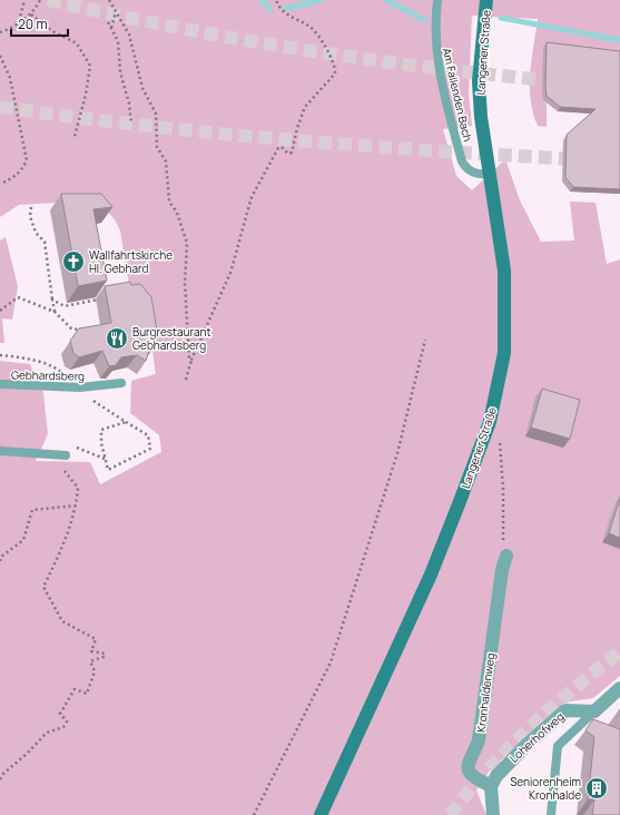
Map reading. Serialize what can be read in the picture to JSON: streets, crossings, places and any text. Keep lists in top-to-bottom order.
{
  "streets": {
    "main road": ["Langener Straße"],
    "street": ["Kronhaldenweg", "Loherhofweg"],
    "lane": ["Am Fallenden Bach", "Gebhardsberg"]
  },
  "crossings": [
    ["Langener Straße", "Am Fallenden Bach"],
    ["Kronhaldenweg", "Loherhofweg"]
  ],
  "places": {
    "church": ["Wallfahrtskirche Hl. Gebhard"],
    "restaurant": ["Burgrestaurant Gebhardsberg"],
    "building": ["Seniorenheim Kronhalde"]
  },
  "scale_bar": "20 m"
}
